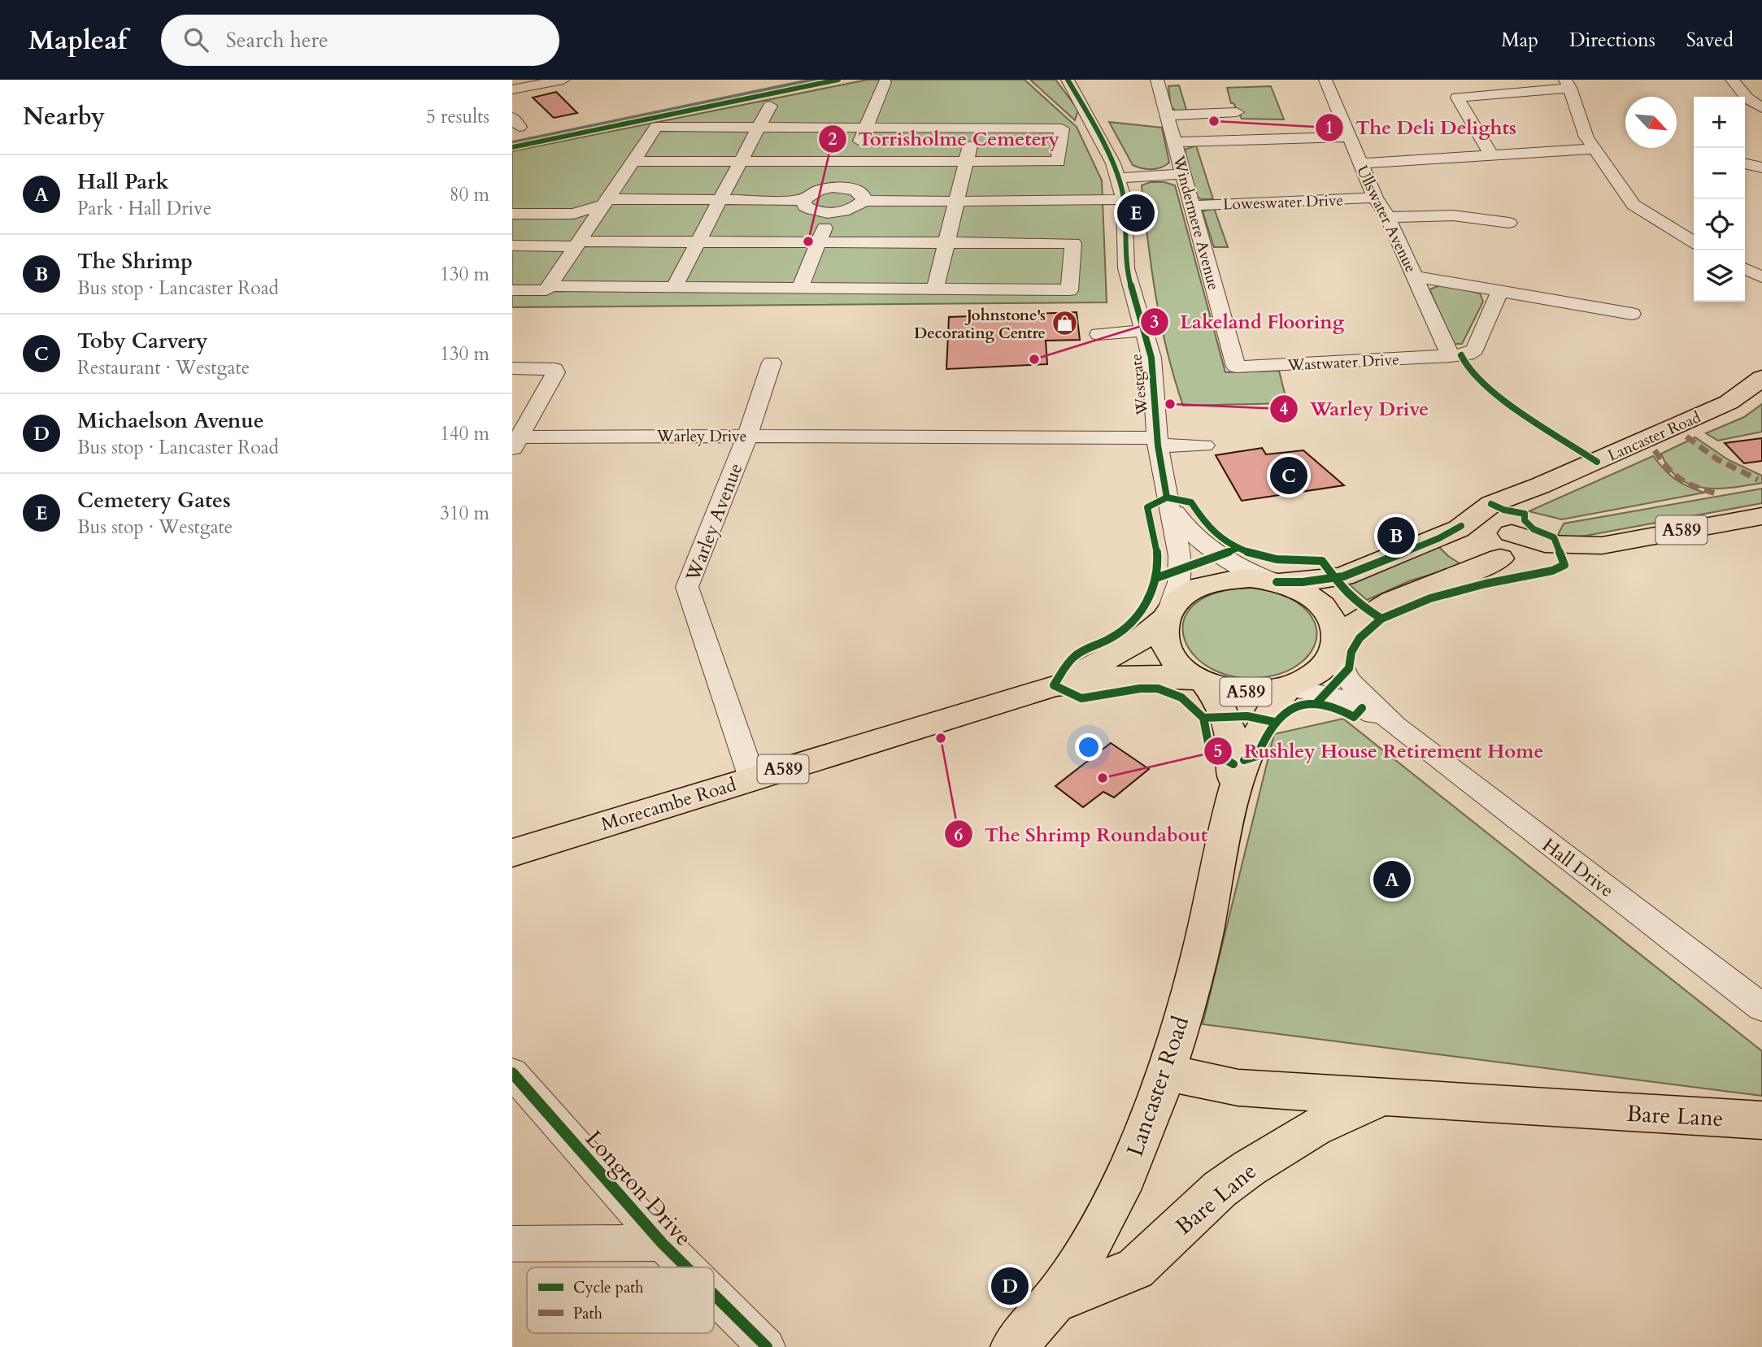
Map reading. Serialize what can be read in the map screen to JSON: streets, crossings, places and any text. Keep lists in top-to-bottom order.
{
  "streets": {
    "main road": [
      "Lancaster Road",
      "A589",
      "Morecambe Road",
      "Bare Lane"
    ],
    "street": [
      "Loweswater Drive",
      "Ullswater Avenue",
      "Windermere Avenue",
      "Wastwater Drive",
      "Westgate",
      "Warley Drive",
      "Warley Avenue",
      "Hall Drive",
      "Longton Drive"
    ]
  },
  "crossings": [
    ["Loweswater Drive", "Ullswater Avenue"],
    ["Loweswater Drive", "Windermere Avenue"],
    ["Ullswater Avenue", "Wastwater Drive"],
    ["Windermere Avenue", "Wastwater Drive"],
    ["Westgate", "Warley Drive"],
    ["Westgate", "Lancaster Road"],
    ["Westgate", "A589"],
    ["Westgate", "Morecambe Road"],
    ["Westgate", "Hall Drive"],
    ["Warley Drive", "Warley Avenue"],
    ["Lancaster Road", "A589"],
    ["Lancaster Road", "Morecambe Road"],
    ["Lancaster Road", "Hall Drive"],
    ["Lancaster Road", "Bare Lane"],
    ["Warley Avenue", "Morecambe Road"],
    ["A589", "Morecambe Road"],
    ["A589", "Hall Drive"],
    ["Morecambe Road", "Hall Drive"]
  ],
  "places": {
    "other": [
      "The Deli Delights",
      "Torrisholme Cemetery",
      "Lakeland Flooring",
      "Warley Drive",
      "The Shrimp Roundabout",
      "Rushley House Retirement Home"
    ],
    "shop": ["Johnstone's Decorating Centre"]
  },
  "legend": ["Cycle path", "Path"],
  "north": "bottom right",
  "page": {
    "header": "Mapleaf",
    "search": "Search here",
    "nav": ["Map", "Directions", "Saved"],
    "heading": ["Nearby", "5 results"],
    "map_buttons": ["+", "−"],
    "list": [
      {
        "mark": "A",
        "name": "Hall Park",
        "note": "Park · Hall Drive",
        "value": "80 m"
      },
      {
        "mark": "B",
        "name": "The Shrimp",
        "note": "Bus stop · Lancaster Road",
        "value": "130 m"
      },
      {
        "mark": "C",
        "name": "Toby Carvery",
        "note": "Restaurant · Westgate",
        "value": "130 m"
      },
      {
        "mark": "D",
        "name": "Michaelson Avenue",
        "note": "Bus stop · Lancaster Road",
        "value": "140 m"
      },
      {
        "mark": "E",
        "name": "Cemetery Gates",
        "note": "Bus stop · Westgate",
        "value": "310 m"
      }
    ],
    "pins": [
      "E",
      "C",
      "B",
      "A",
      "D"
    ]
  }
}
